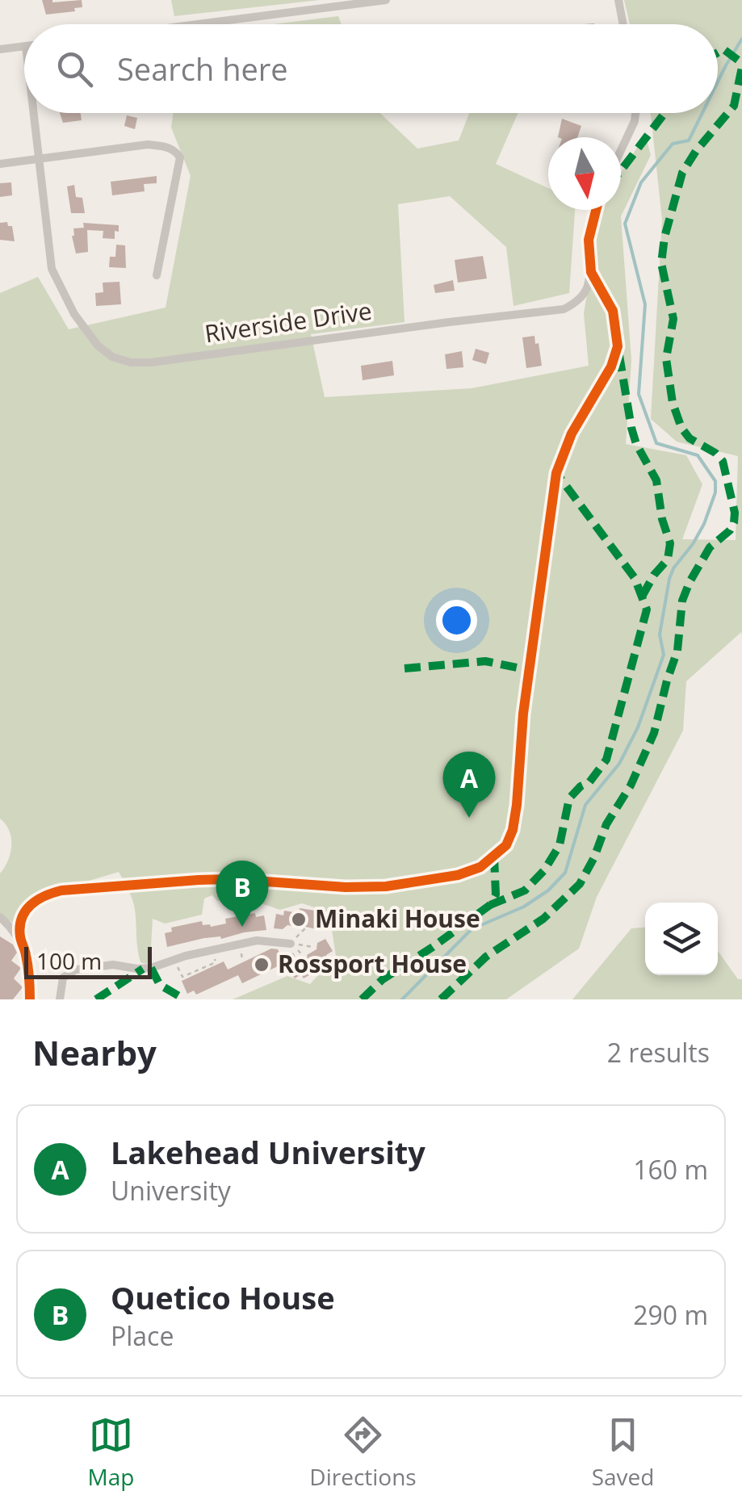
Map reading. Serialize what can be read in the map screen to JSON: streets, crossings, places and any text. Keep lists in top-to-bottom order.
{
  "streets": {
    "street": ["Riverside Drive"]
  },
  "places": ["Minaki House", "Rossport House"],
  "scale_bar": "100 m",
  "north": "bottom",
  "page": {
    "search": "Search here",
    "pins": ["A", "B"],
    "scale": "100 m",
    "heading": ["Nearby", "2 results"],
    "list": [
      {
        "mark": "A",
        "name": "Lakehead University",
        "note": "University",
        "value": "160 m"
      },
      {
        "mark": "B",
        "name": "Quetico House",
        "note": "Place",
        "value": "290 m"
      }
    ],
    "nav": ["Map", "Directions", "Saved"]
  }
}
